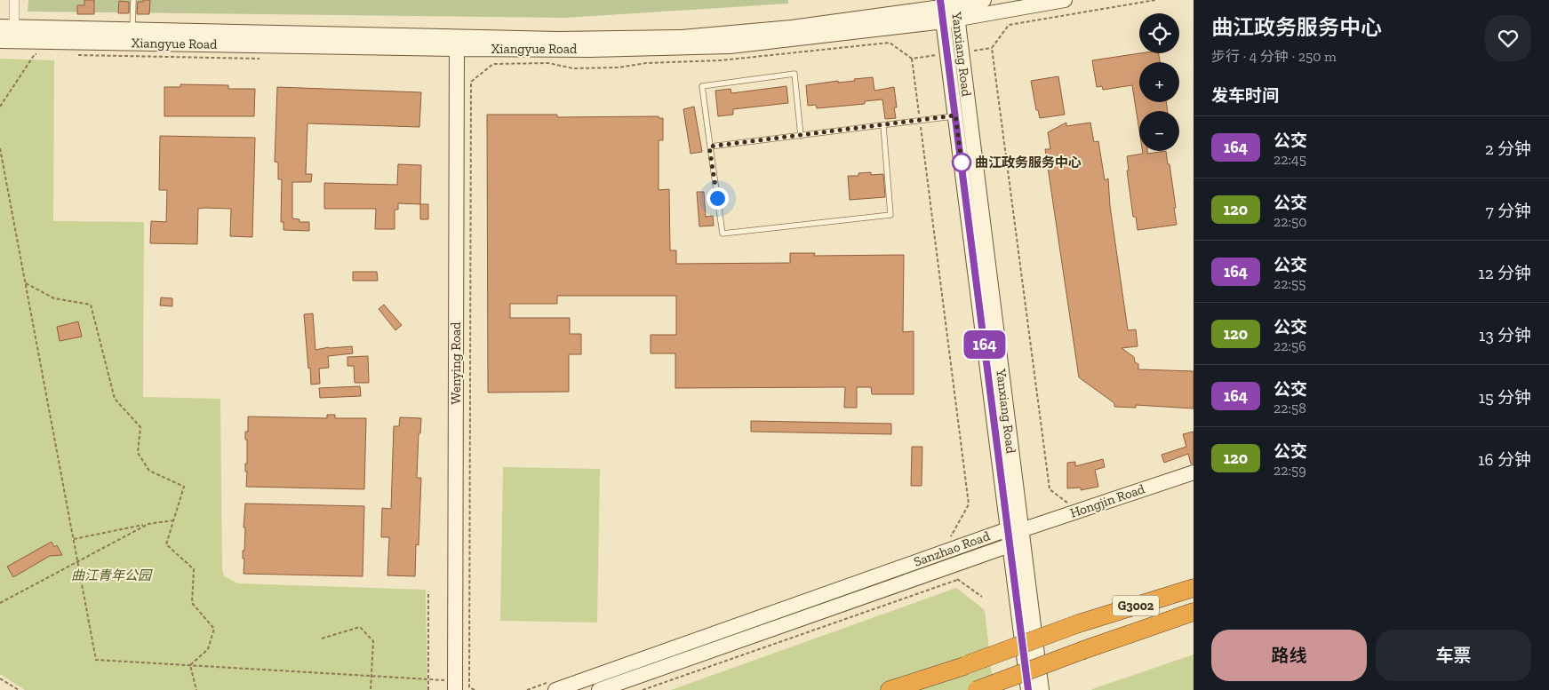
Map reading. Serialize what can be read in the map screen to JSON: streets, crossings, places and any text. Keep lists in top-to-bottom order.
{
  "streets": {
    "highway": ["G3002"],
    "street": [
      "Xiangyue Road",
      "Yanxiang Road",
      "Wenying Road",
      "Hongjin Road",
      "Sanzhao Road"
    ]
  },
  "crossings": [
    ["Xiangyue Road", "Yanxiang Road"],
    ["Xiangyue Road", "Wenying Road"],
    ["Yanxiang Road", "Hongjin Road"],
    ["Yanxiang Road", "Sanzhao Road"],
    ["Hongjin Road", "Sanzhao Road"]
  ],
  "parks": ["曲江青年公园"],
  "places": ["曲江政务服务中心"],
  "lines": ["bus line 164"],
  "page": {
    "on_map": "164",
    "heading": [
      ["曲江政务服务中心", "步行 · 4 分钟 · 250 m"],
      "发车时间"
    ],
    "map_buttons": ["+", "−"],
    "list": [
      {
        "mark": "164",
        "name": "公交",
        "note": "22:45",
        "value": "2 分钟"
      },
      {
        "mark": "120",
        "name": "公交",
        "note": "22:50",
        "value": "7 分钟"
      },
      {
        "mark": "164",
        "name": "公交",
        "note": "22:55",
        "value": "12 分钟"
      },
      {
        "mark": "120",
        "name": "公交",
        "note": "22:56",
        "value": "13 分钟"
      },
      {
        "mark": "164",
        "name": "公交",
        "note": "22:58",
        "value": "15 分钟"
      },
      {
        "mark": "120",
        "name": "公交",
        "note": "22:59",
        "value": "16 分钟"
      }
    ],
    "buttons": ["路线", "车票"]
  }
}
